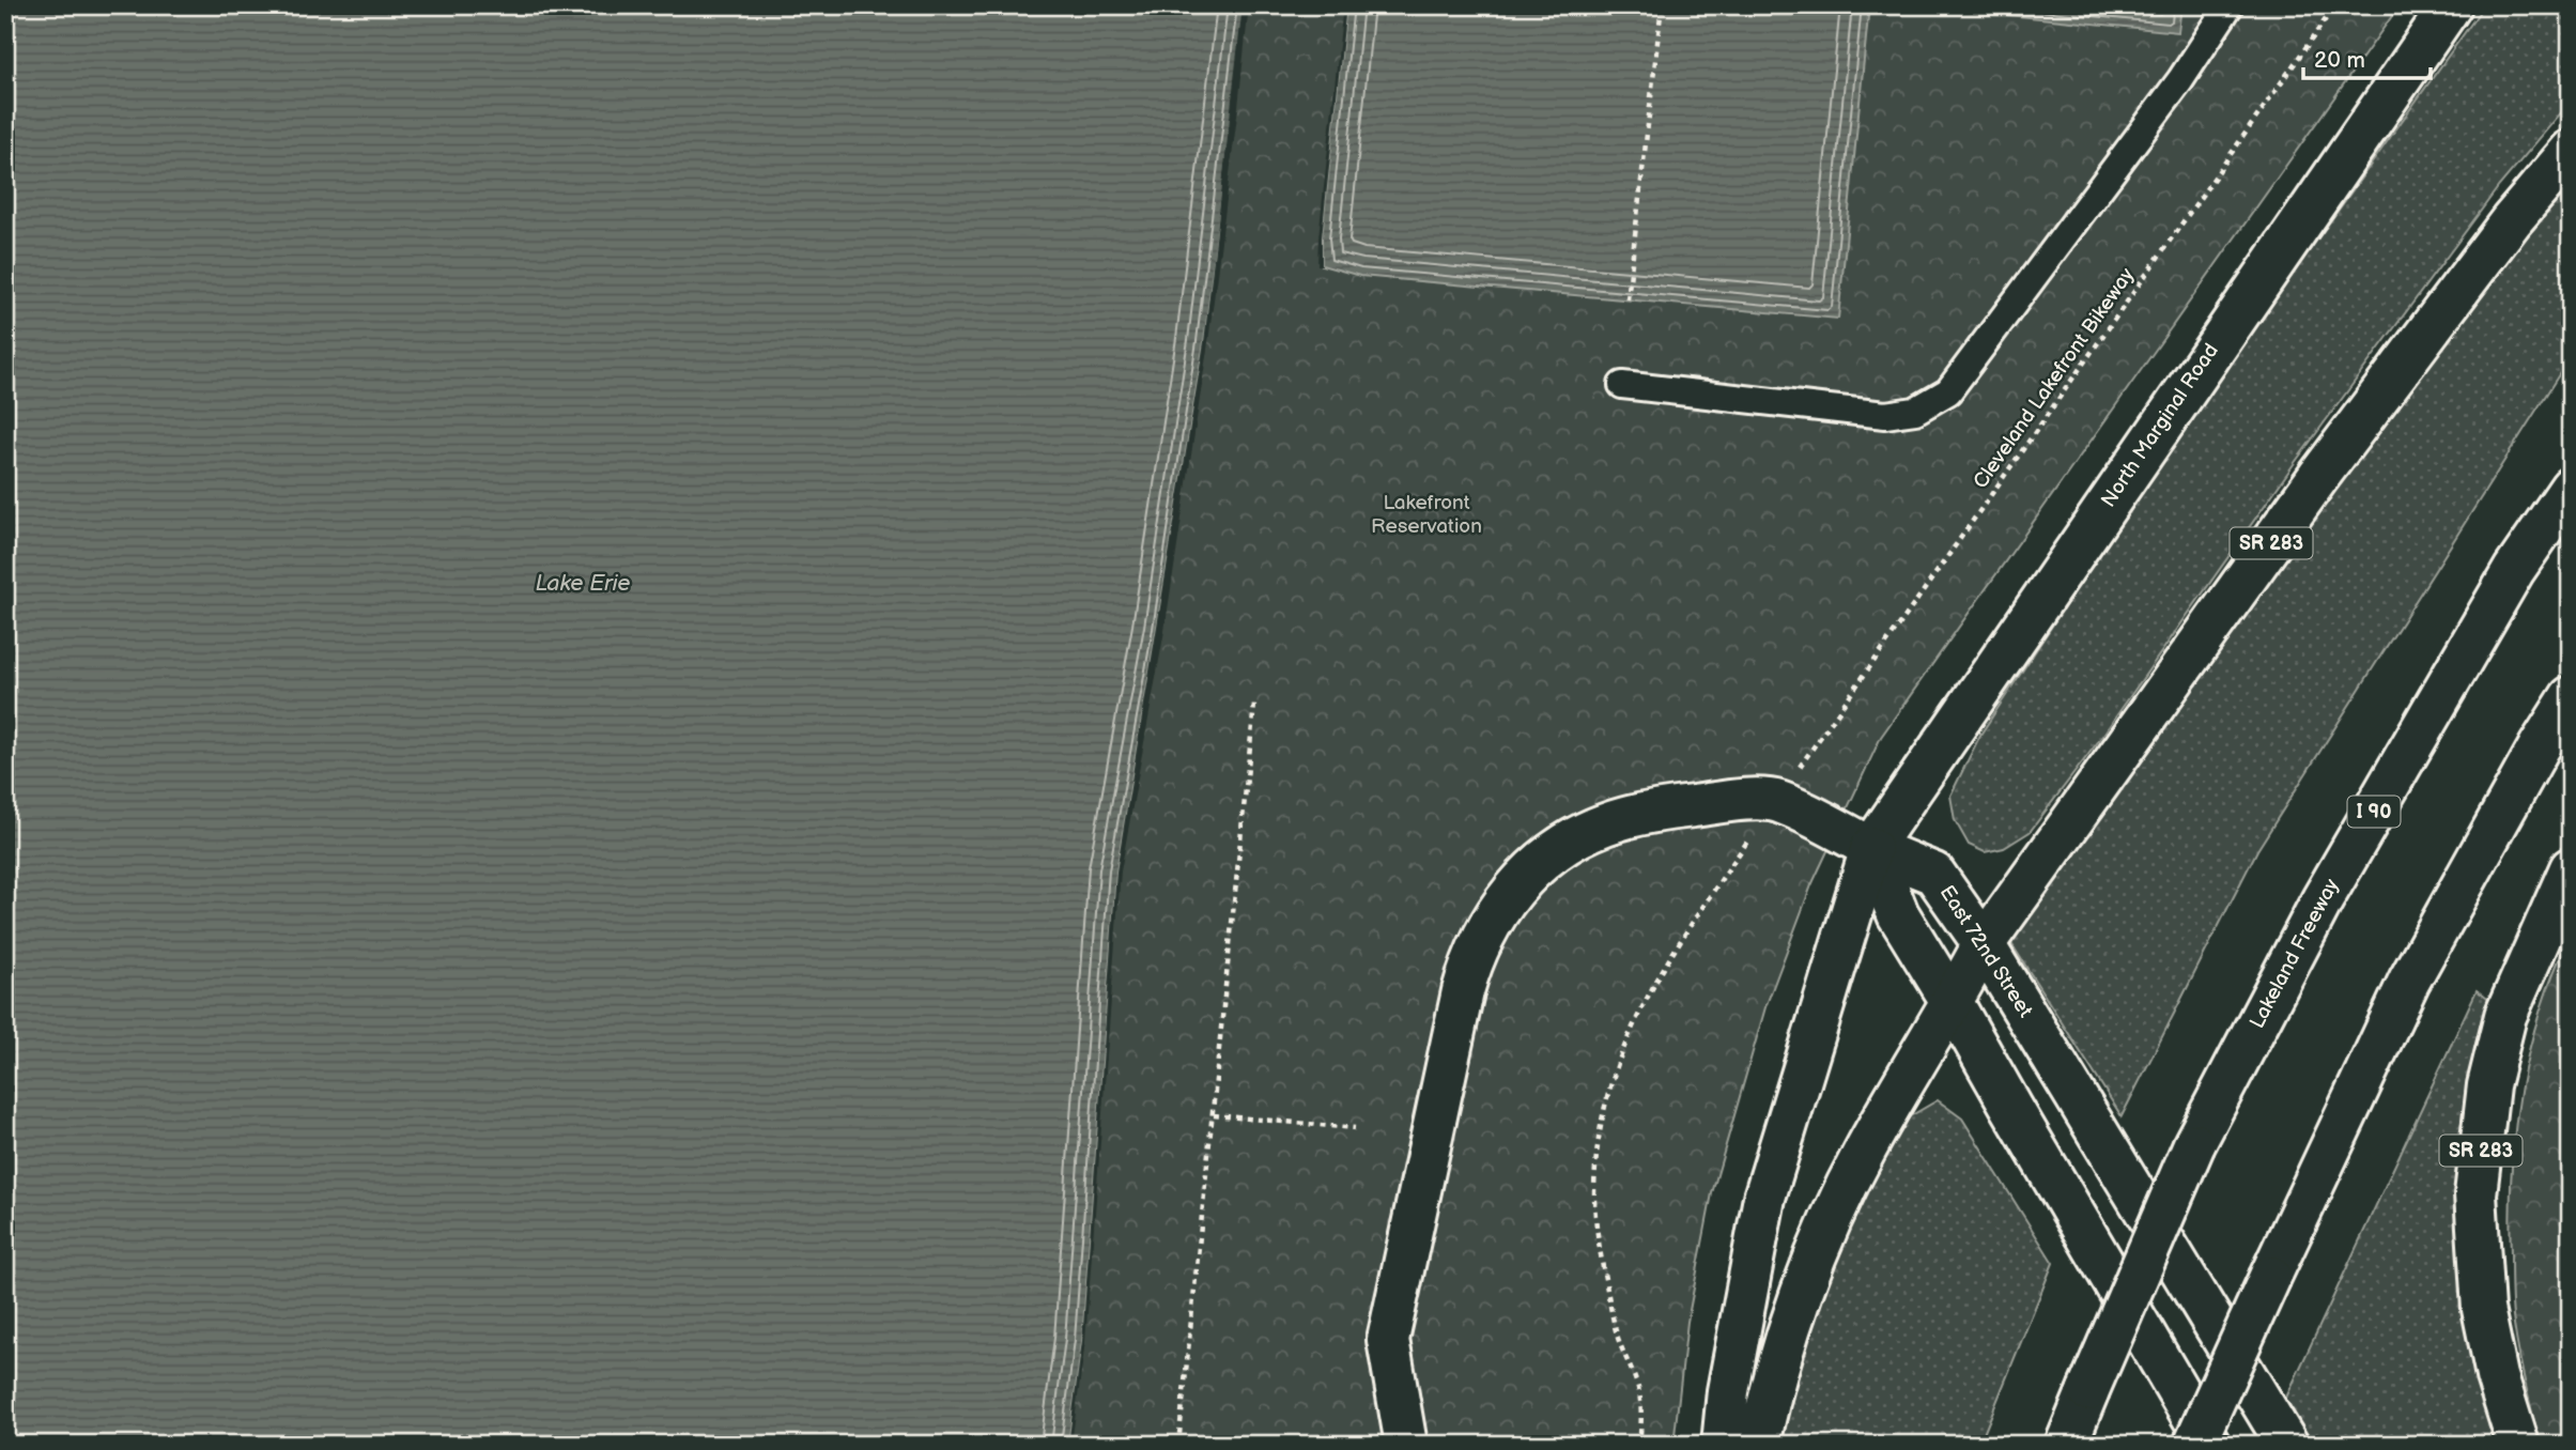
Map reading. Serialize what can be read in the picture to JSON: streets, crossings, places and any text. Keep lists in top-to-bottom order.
{
  "streets": {
    "main road": [
      "North Marginal Road",
      "SR 283",
      "I 90",
      "East 72nd Street",
      "Lakeland Freeway"
    ],
    "path": ["Cleveland Lakefront Bikeway"]
  },
  "crossings": [
    ["North Marginal Road", "East 72nd Street"],
    ["SR 283", "East 72nd Street"]
  ],
  "water": ["Lake Erie"],
  "parks": ["Lakefront Reservation"],
  "scale_bar": "20 m"
}
